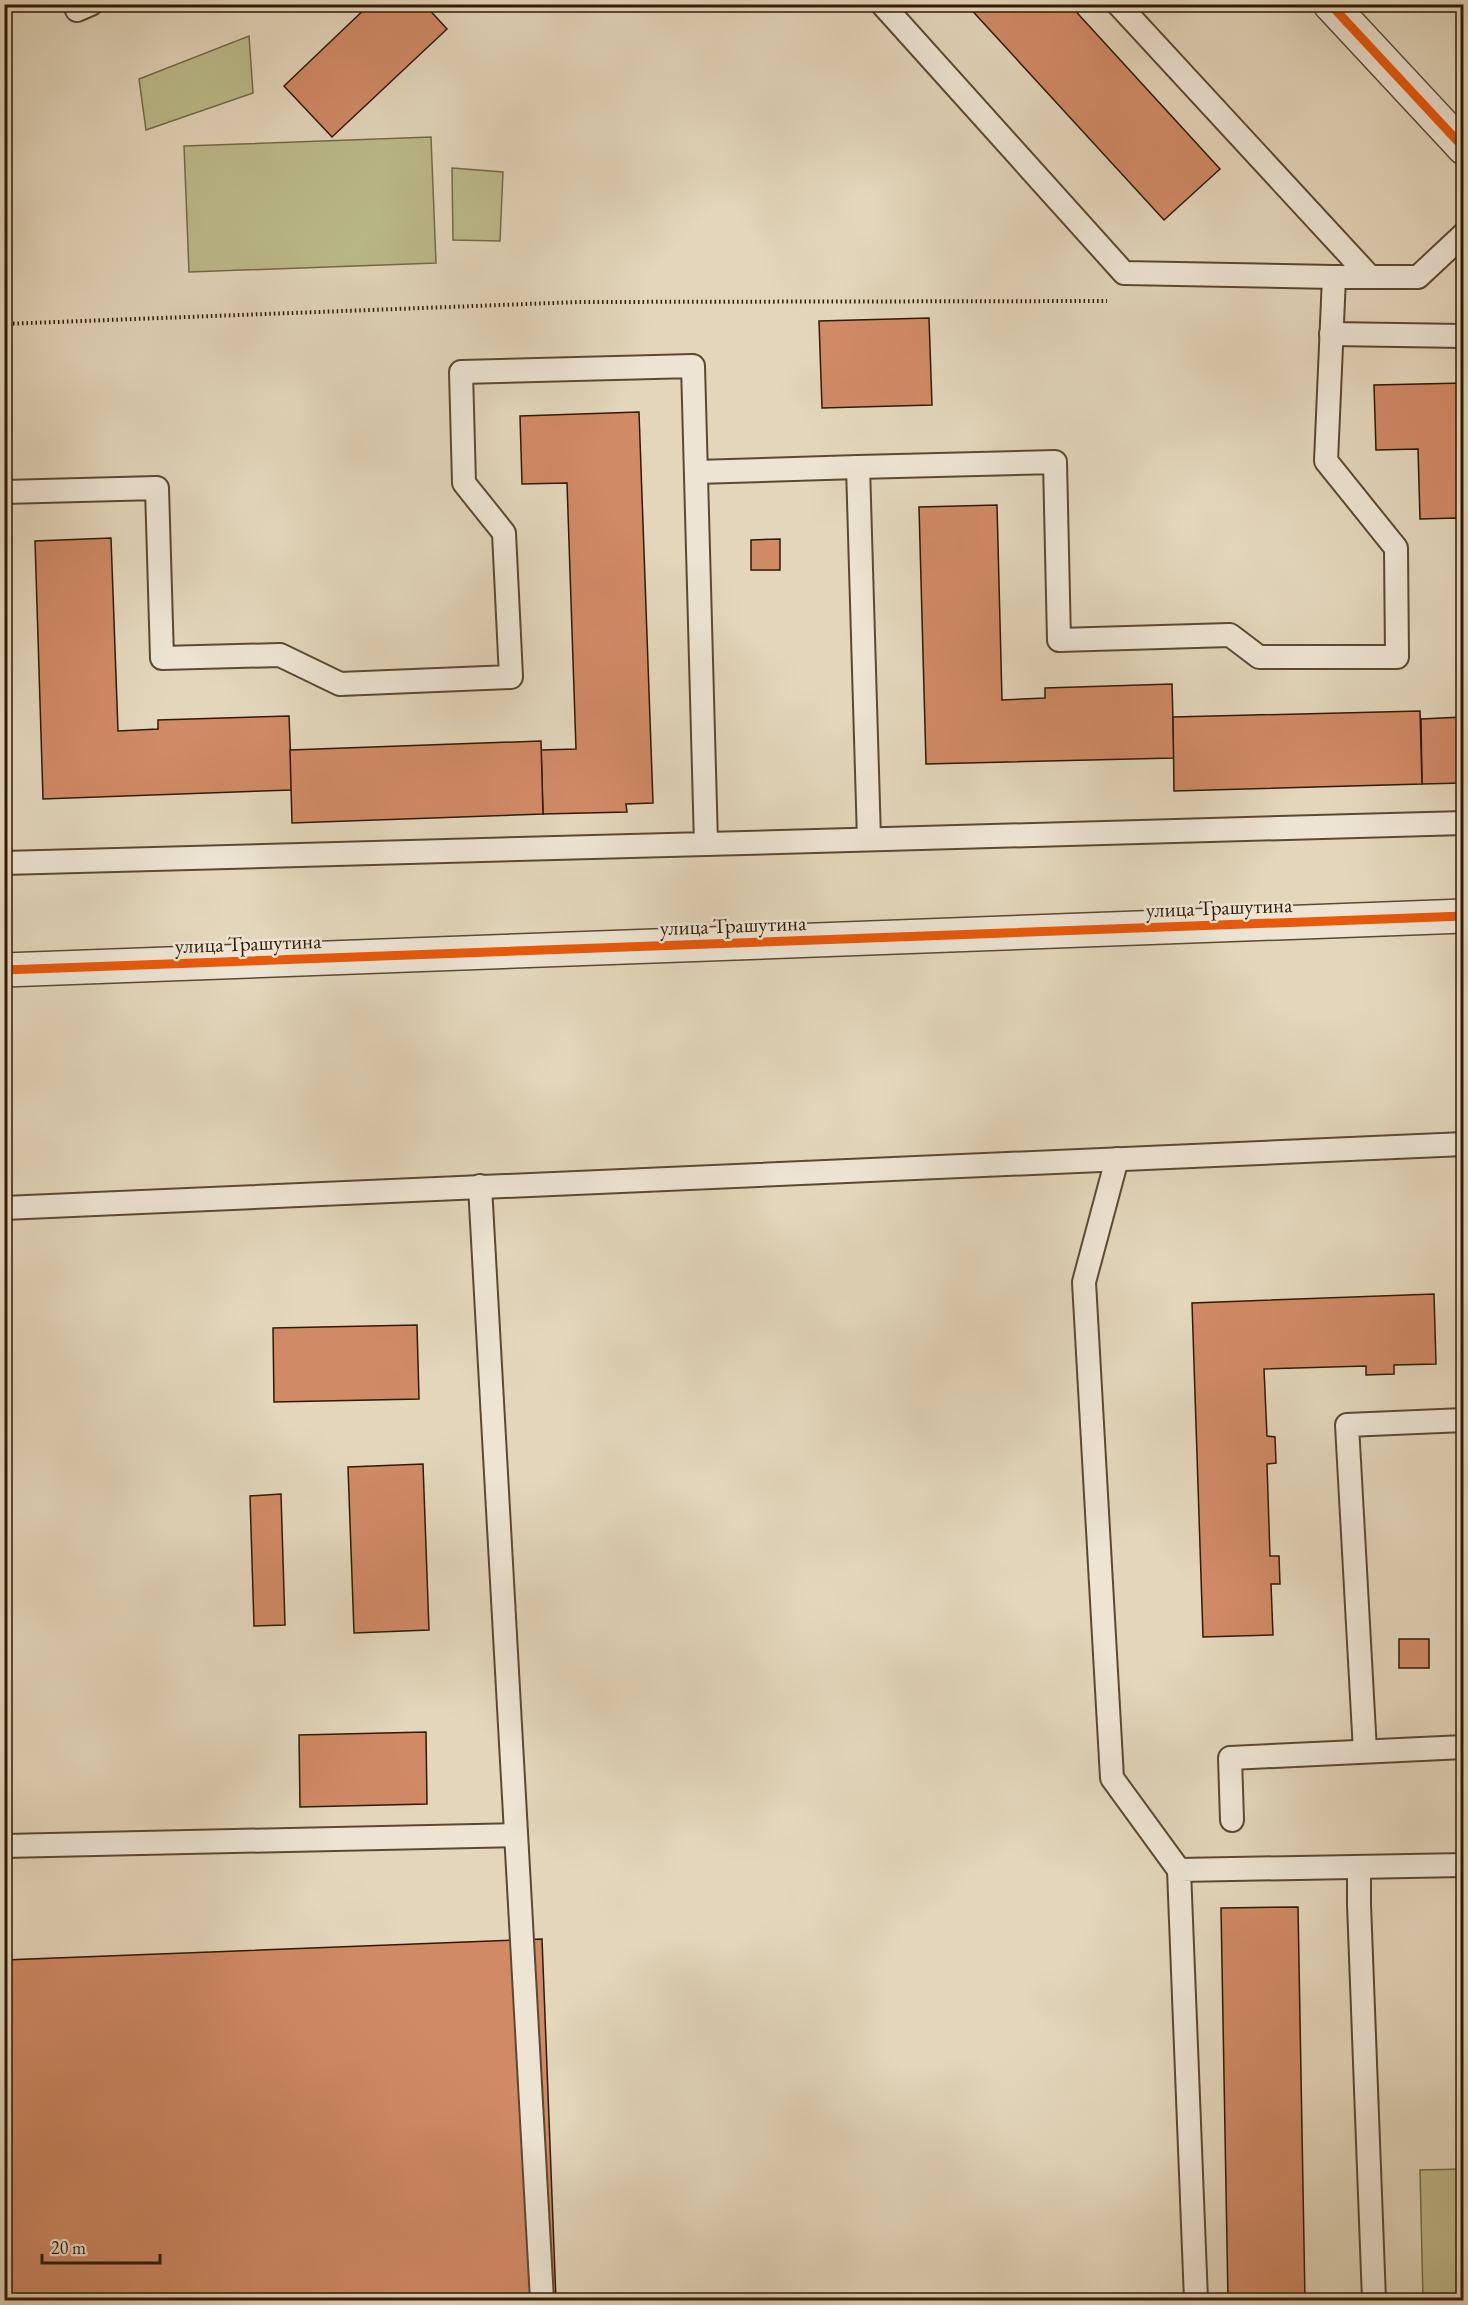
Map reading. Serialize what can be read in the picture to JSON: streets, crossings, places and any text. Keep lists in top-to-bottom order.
{
  "streets": {
    "street": ["улица Трашутина"]
  },
  "scale_bar": "20 m"
}
